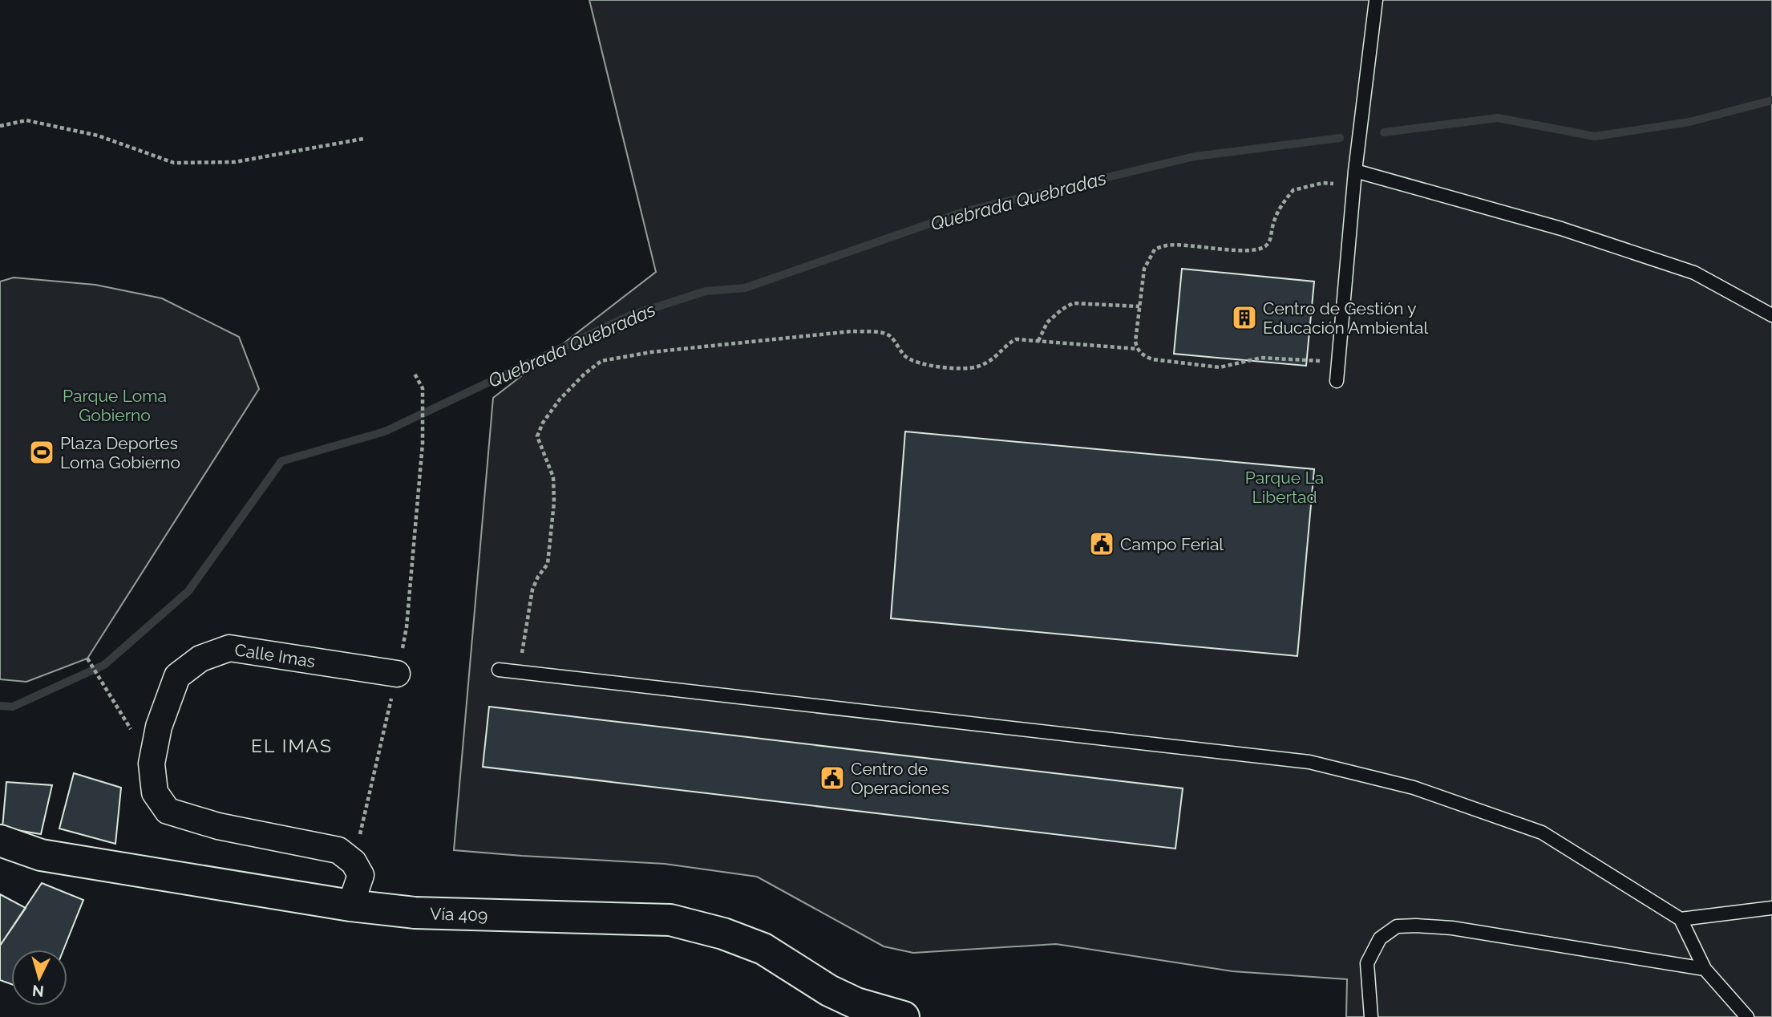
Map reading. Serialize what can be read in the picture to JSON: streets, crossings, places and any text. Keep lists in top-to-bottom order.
{
  "streets": {
    "street": ["Calle Imas", "Vía 409"]
  },
  "districts": ["EL IMAS"],
  "water": ["Quebrada Quebradas"],
  "parks": ["Parque Loma Gobierno", "Parque La Libertad"],
  "places": {
    "building": ["Centro de Gestión y Educación Ambiental"],
    "sports": ["Plaza Deportes Loma Gobierno"],
    "public building": ["Campo Ferial", "Centro de Operaciones"]
  },
  "north": "bottom"
}
